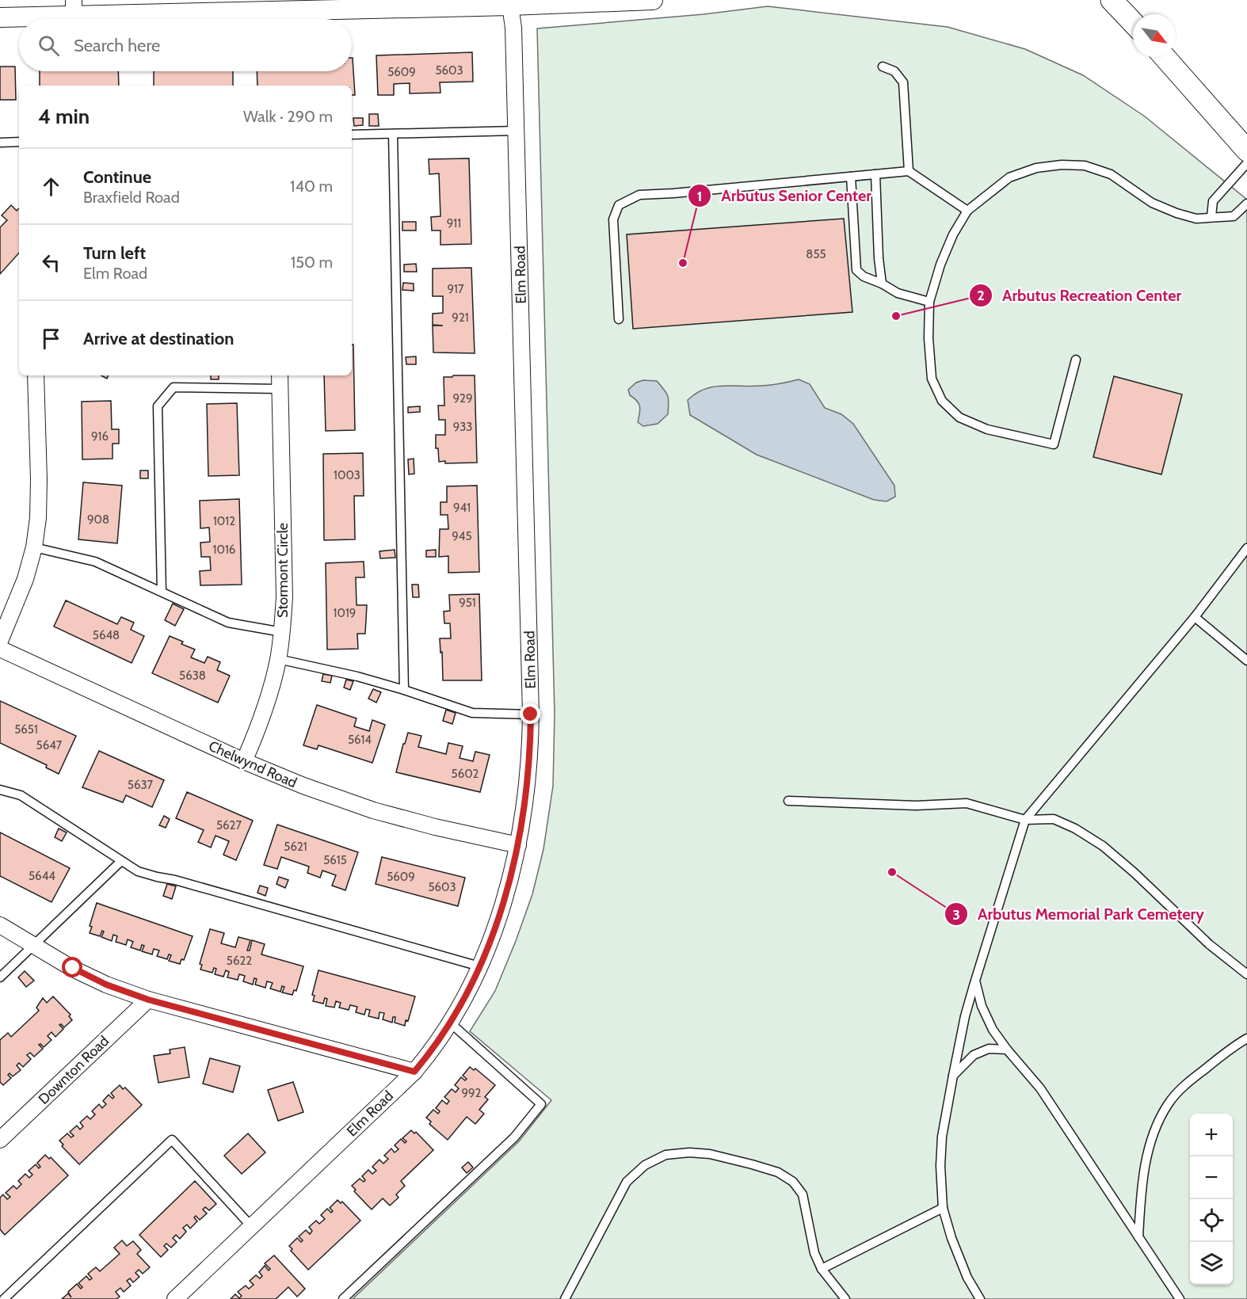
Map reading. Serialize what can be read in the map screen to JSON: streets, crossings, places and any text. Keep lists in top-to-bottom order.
{
  "streets": {
    "street": [
      "Elm Road",
      "Stormont Circle",
      "Chelwynd Road",
      "Downton Road"
    ]
  },
  "crossings": [
    ["Elm Road", "Chelwynd Road"],
    ["Stormont Circle", "Chelwynd Road"]
  ],
  "places": ["Arbutus Senior Center", "Arbutus Recreation Center", "Arbutus Memorial Park Cemetery"],
  "house_numbers": [
    "5603",
    "5609",
    "911",
    "855",
    "917",
    "921",
    "929",
    "933",
    "916",
    "1003",
    "941",
    "908",
    "1012",
    "945",
    "1016",
    "951",
    "1019",
    "5648",
    "5638",
    "5651",
    "5614",
    "5647",
    "5602",
    "5637",
    "5627",
    "5621",
    "5615",
    "5644",
    "5609",
    "5603",
    "5622",
    "992"
  ],
  "north": "bottom right",
  "page": {
    "search": "Search here",
    "heading": ["4 min", "Walk · 290 m"],
    "list": [
      ["Continue", "Braxfield Road", "140 m"],
      ["Turn left", "Elm Road", "150 m"],
      "Arrive at destination"
    ],
    "map_buttons": ["+", "−"]
  }
}
